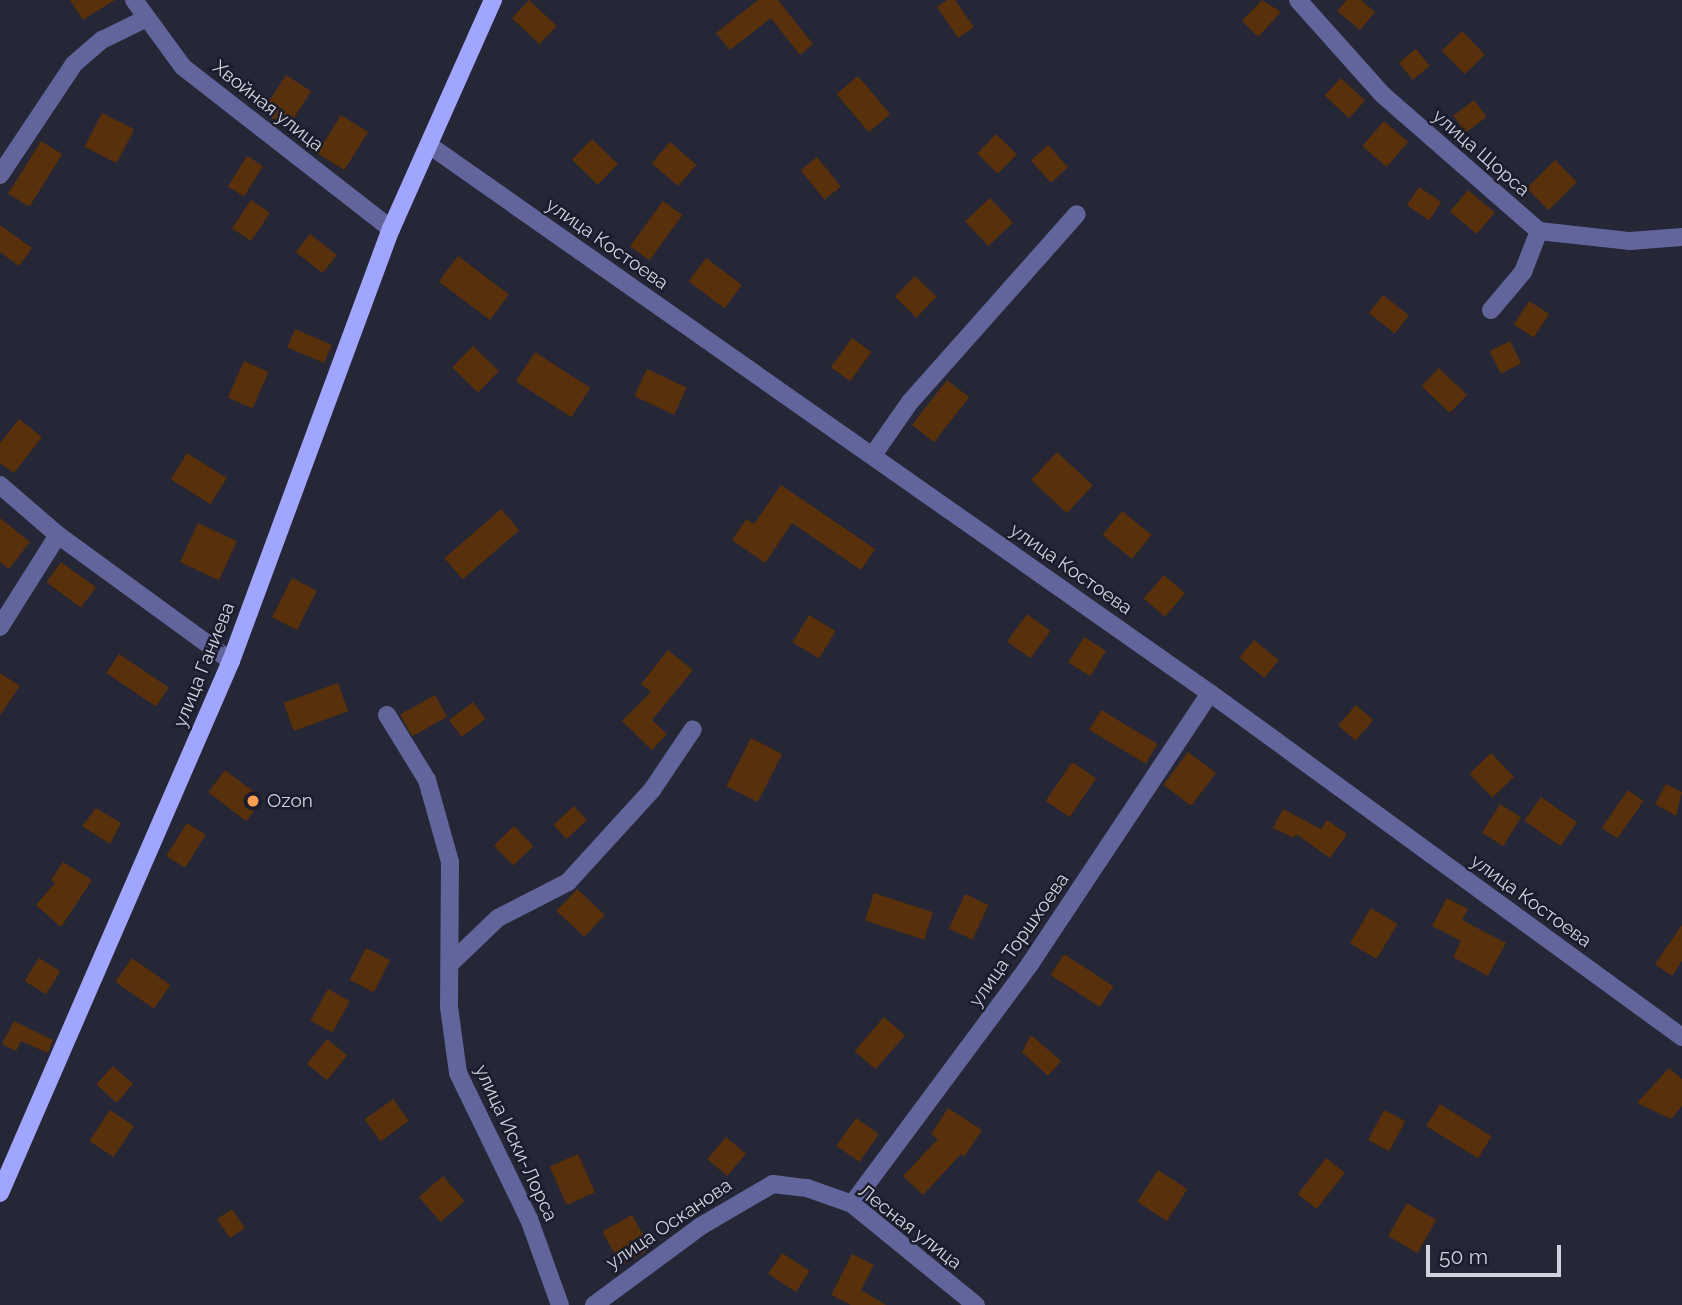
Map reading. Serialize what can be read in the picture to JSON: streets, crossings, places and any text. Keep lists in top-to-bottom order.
{
  "streets": {
    "main road": ["улица Ганиева"],
    "street": [
      "Хвойная улица",
      "улица Щорса",
      "улица Костоева",
      "улица Торшхоева",
      "улица Иски-Лорса",
      "улица Осканова",
      "Лесная улица"
    ]
  },
  "crossings": [
    ["Хвойная улица", "улица Ганиева"],
    ["улица Костоева", "улица Ганиева"],
    ["улица Костоева", "улица Торшхоева"],
    ["улица Торшхоева", "Лесная улица"],
    ["улица Осканова", "Лесная улица"]
  ],
  "places": ["Ozon"],
  "scale_bar": "50 m"
}
